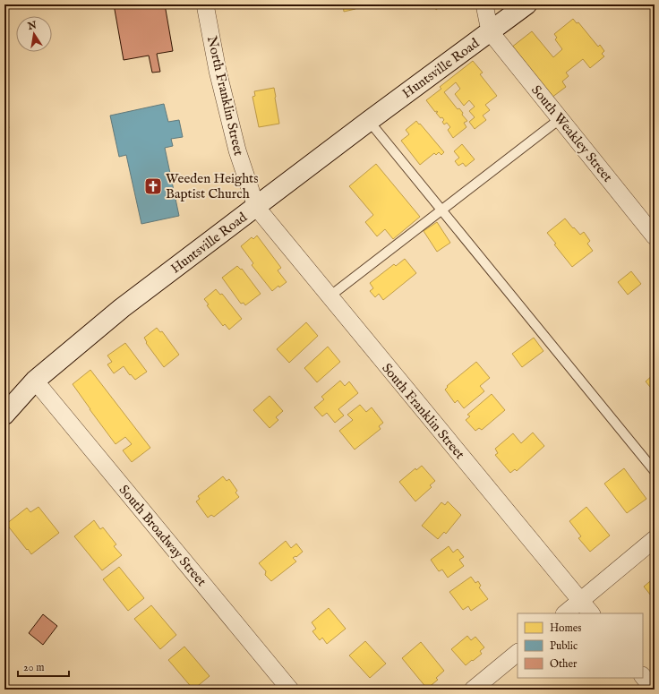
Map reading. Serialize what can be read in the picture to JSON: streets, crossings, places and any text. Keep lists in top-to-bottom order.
{
  "streets": {
    "main road": ["Huntsville Road"],
    "street": [
      "North Franklin Street",
      "South Weakley Street",
      "South Franklin Street",
      "South Broadway Street"
    ]
  },
  "crossings": [
    ["Huntsville Road", "North Franklin Street"],
    ["Huntsville Road", "South Weakley Street"],
    ["Huntsville Road", "South Franklin Street"],
    ["Huntsville Road", "South Broadway Street"],
    ["North Franklin Street", "South Franklin Street"]
  ],
  "places": {
    "church": ["Weeden Heights Baptist Church"]
  },
  "legend": ["Homes", "Public", "Other"],
  "scale_bar": "20 m",
  "north": "top"
}
